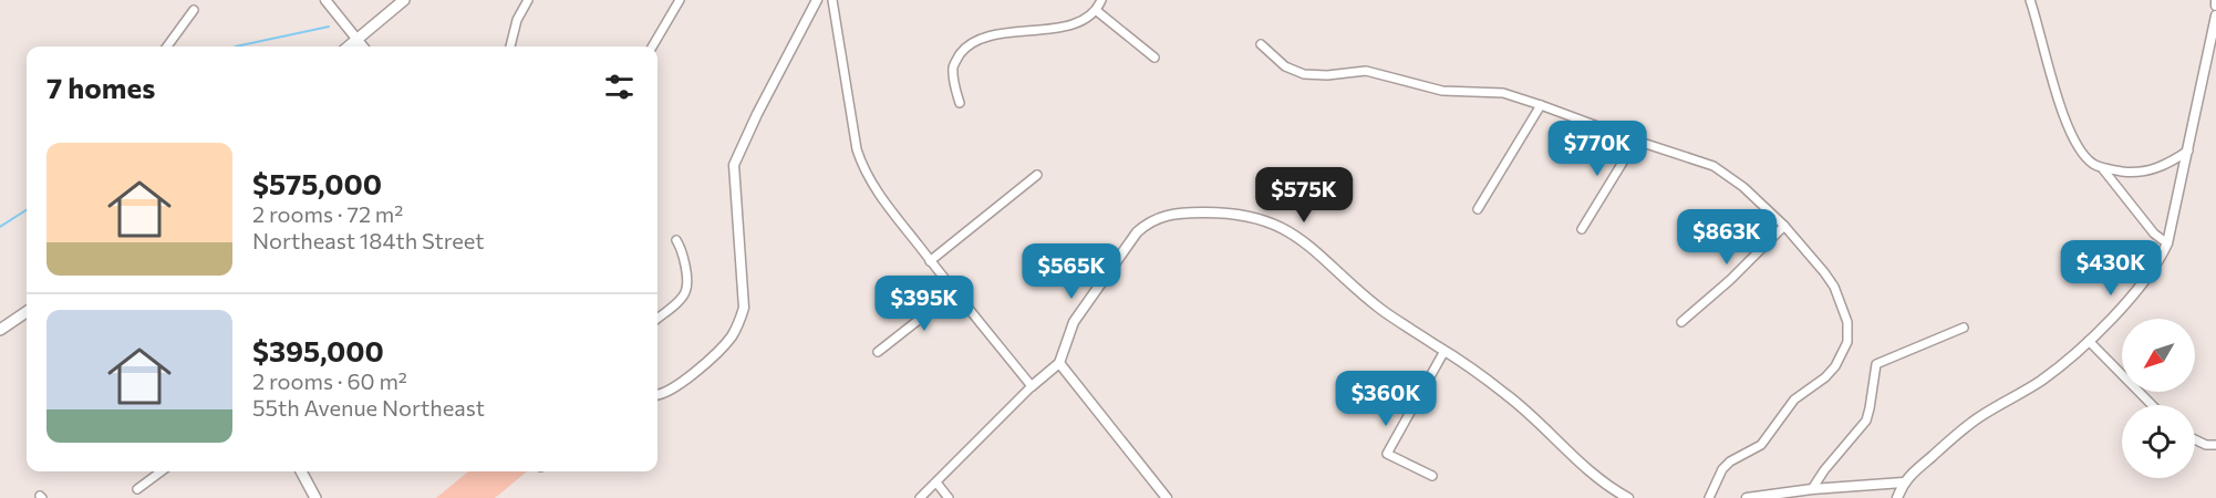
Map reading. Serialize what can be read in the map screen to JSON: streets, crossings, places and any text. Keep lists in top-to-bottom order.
{
  "north": "bottom left",
  "page": {
    "heading": "7 homes",
    "price": [
      "$770K",
      "$575K",
      "$863K",
      "$430K",
      "$565K",
      "$395K",
      "$360K"
    ],
    "list": [
      {
        "name": "$575,000",
        "note": "2 rooms · 72 m² · Northeast 184th Street"
      },
      {
        "name": "$395,000",
        "note": "2 rooms · 60 m² · 55th Avenue Northeast"
      }
    ]
  }
}
